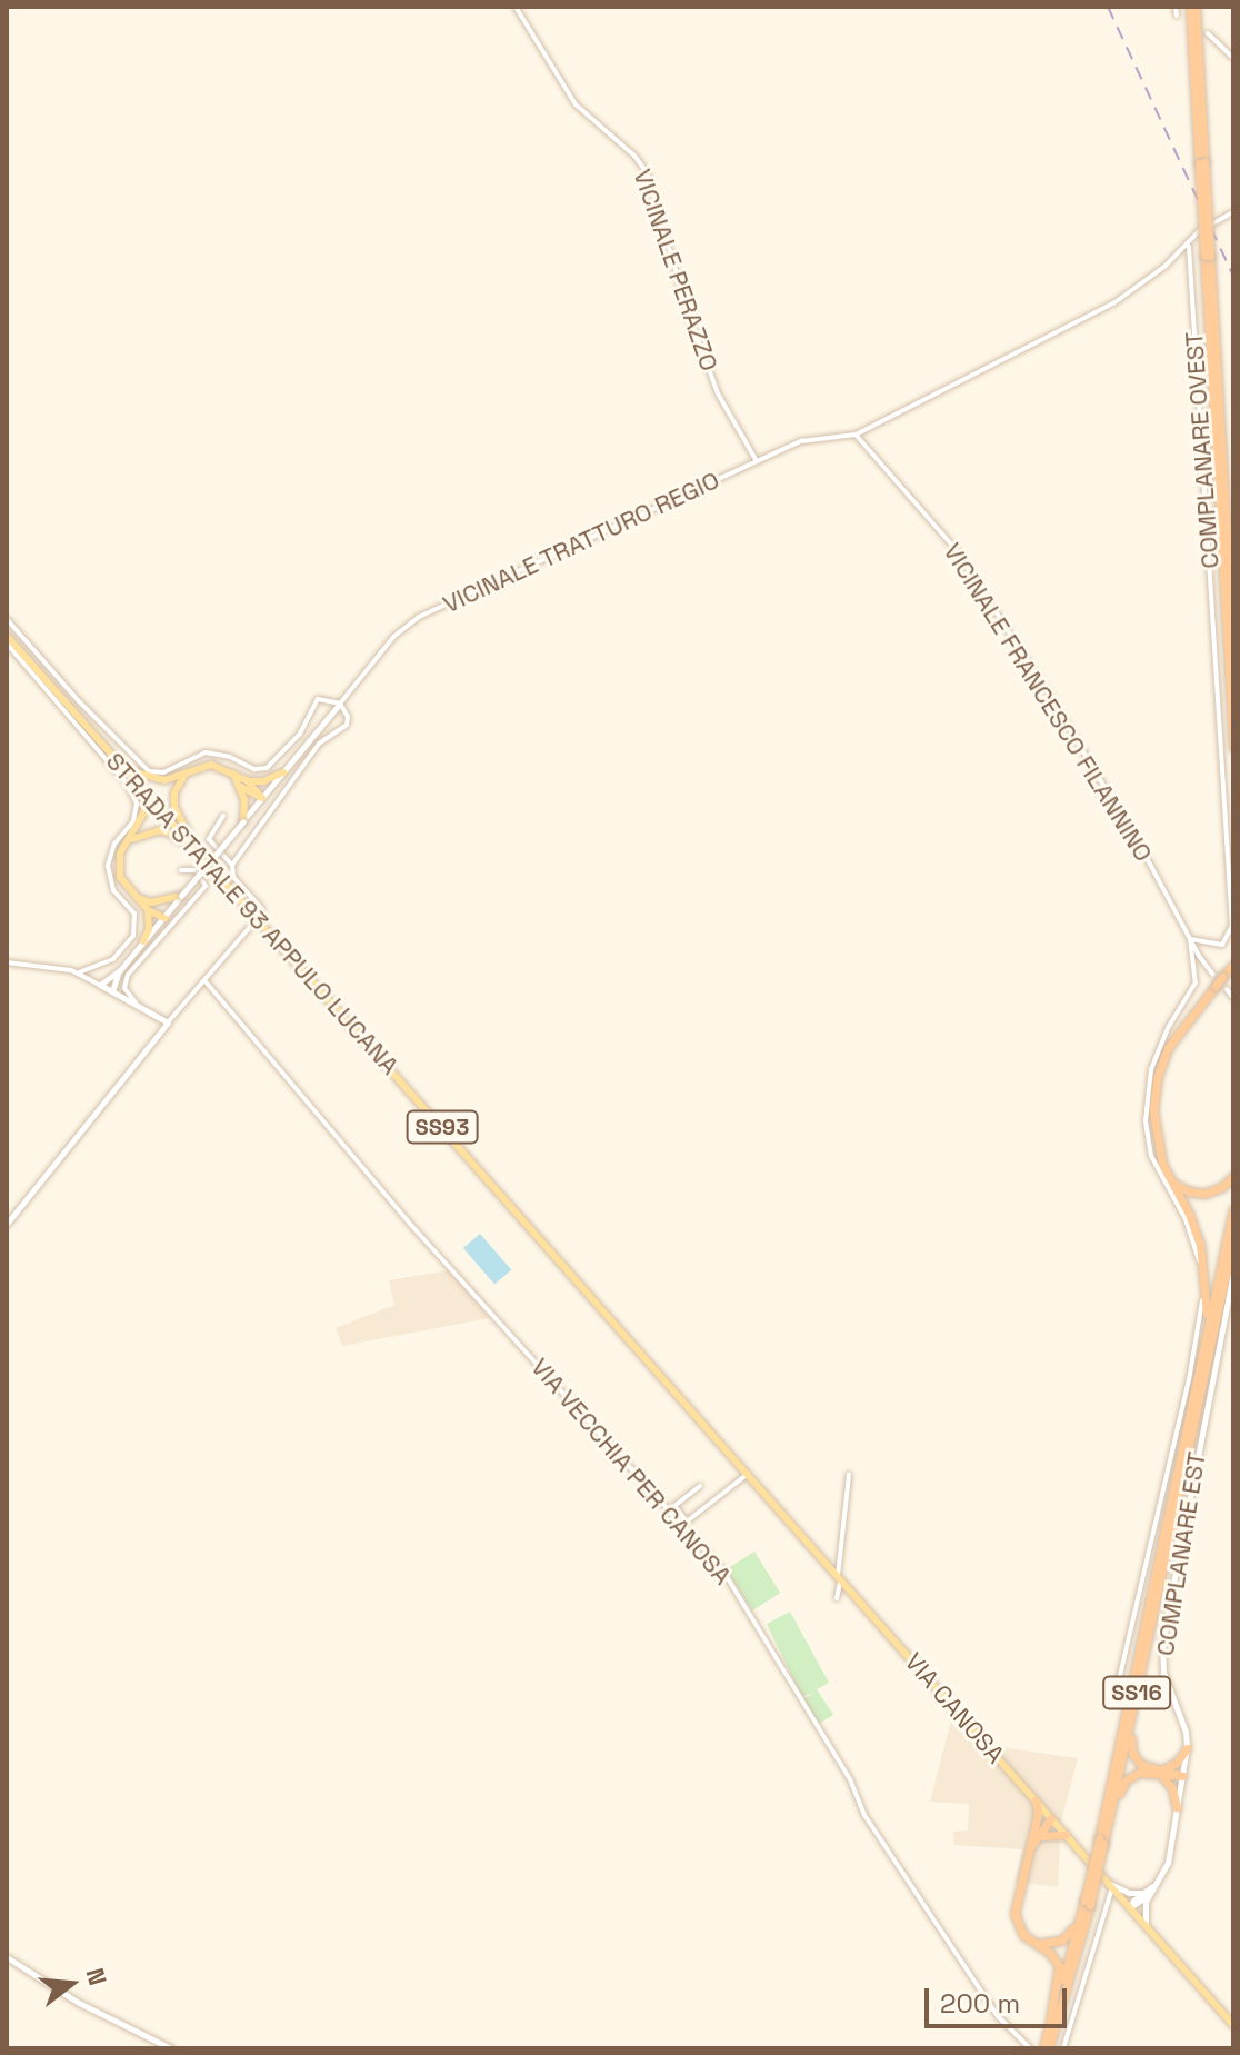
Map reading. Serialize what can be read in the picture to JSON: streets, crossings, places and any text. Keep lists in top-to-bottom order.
{
  "streets": {
    "highway": ["SS16"],
    "main road": ["STRADA STATALE 93 APPULO LUCANA", "SS93", "VIA CANOSA"],
    "street": [
      "VICINALE PERAZZO",
      "COMPLANARE OVEST",
      "VICINALE TRATTURO REGIO",
      "VICINALE FRANCESCO FILANNINO",
      "VIA VECCHIA PER CANOSA",
      "COMPLANARE EST"
    ]
  },
  "crossings": [
    ["VICINALE PERAZZO", "VICINALE TRATTURO REGIO"],
    ["COMPLANARE OVEST", "VICINALE TRATTURO REGIO"],
    ["COMPLANARE OVEST", "VICINALE FRANCESCO FILANNINO"],
    ["VICINALE TRATTURO REGIO", "VICINALE FRANCESCO FILANNINO"],
    ["VICINALE FRANCESCO FILANNINO", "SS16"],
    ["STRADA STATALE 93 APPULO LUCANA", "VIA CANOSA"],
    ["COMPLANARE EST", "SS16"],
    ["COMPLANARE EST", "VIA CANOSA"],
    ["SS16", "VIA CANOSA"]
  ],
  "scale_bar": "200 m",
  "north": "right"
}
